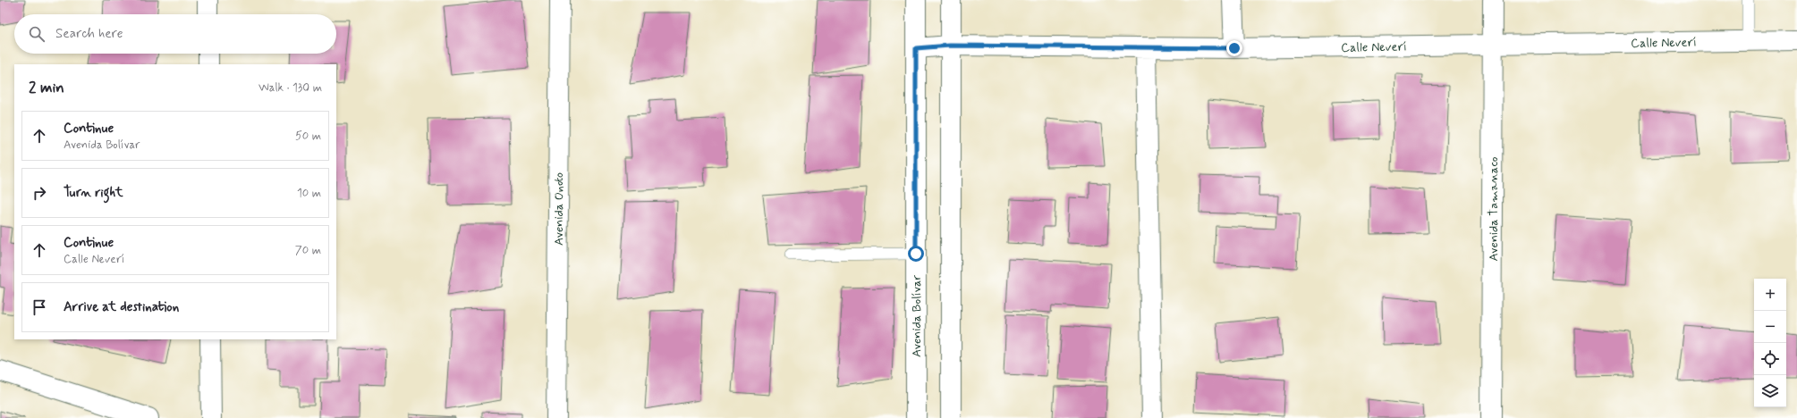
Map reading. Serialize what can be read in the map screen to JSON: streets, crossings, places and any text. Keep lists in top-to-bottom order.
{
  "streets": {
    "street": [
      "Calle Neverí",
      "Avenida Onoto",
      "Avenida Tamanaco",
      "Avenida Bolívar"
    ]
  },
  "crossings": [
    ["Calle Neverí", "Avenida Tamanaco"],
    ["Calle Neverí", "Avenida Bolívar"]
  ],
  "page": {
    "search": "Search here",
    "heading": ["2 min", "Walk · 130 m"],
    "list": [
      ["Continue", "Avenida Bolívar", "50 m"],
      ["Turn right", "10 m"],
      ["Continue", "Calle Neverí", "70 m"],
      "Arrive at destination"
    ],
    "map_buttons": ["+", "−"]
  }
}
